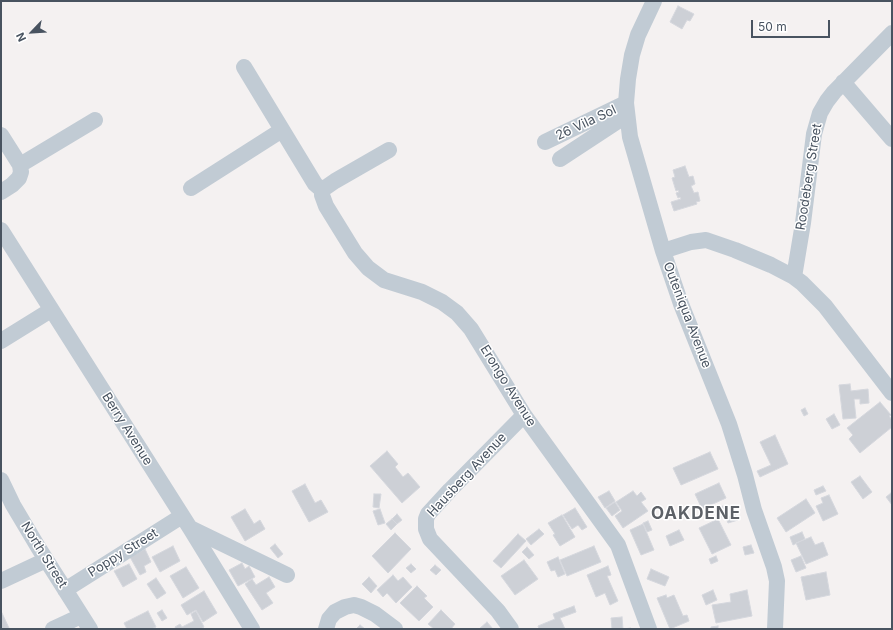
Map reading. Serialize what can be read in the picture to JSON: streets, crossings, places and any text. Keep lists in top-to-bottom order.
{
  "streets": {
    "street": [
      "26 Vila Sol",
      "Roodeberg Street",
      "Outeniqua Avenue",
      "Erongo Avenue",
      "Berry Avenue",
      "Hausberg Avenue",
      "Poppy Street",
      "North Street"
    ]
  },
  "crossings": [
    ["26 Vila Sol", "Outeniqua Avenue"],
    ["Erongo Avenue", "Hausberg Avenue"],
    ["Berry Avenue", "Poppy Street"],
    ["Poppy Street", "North Street"]
  ],
  "districts": ["OAKDENE"],
  "scale_bar": "50 m",
  "north": "bottom left"
}
